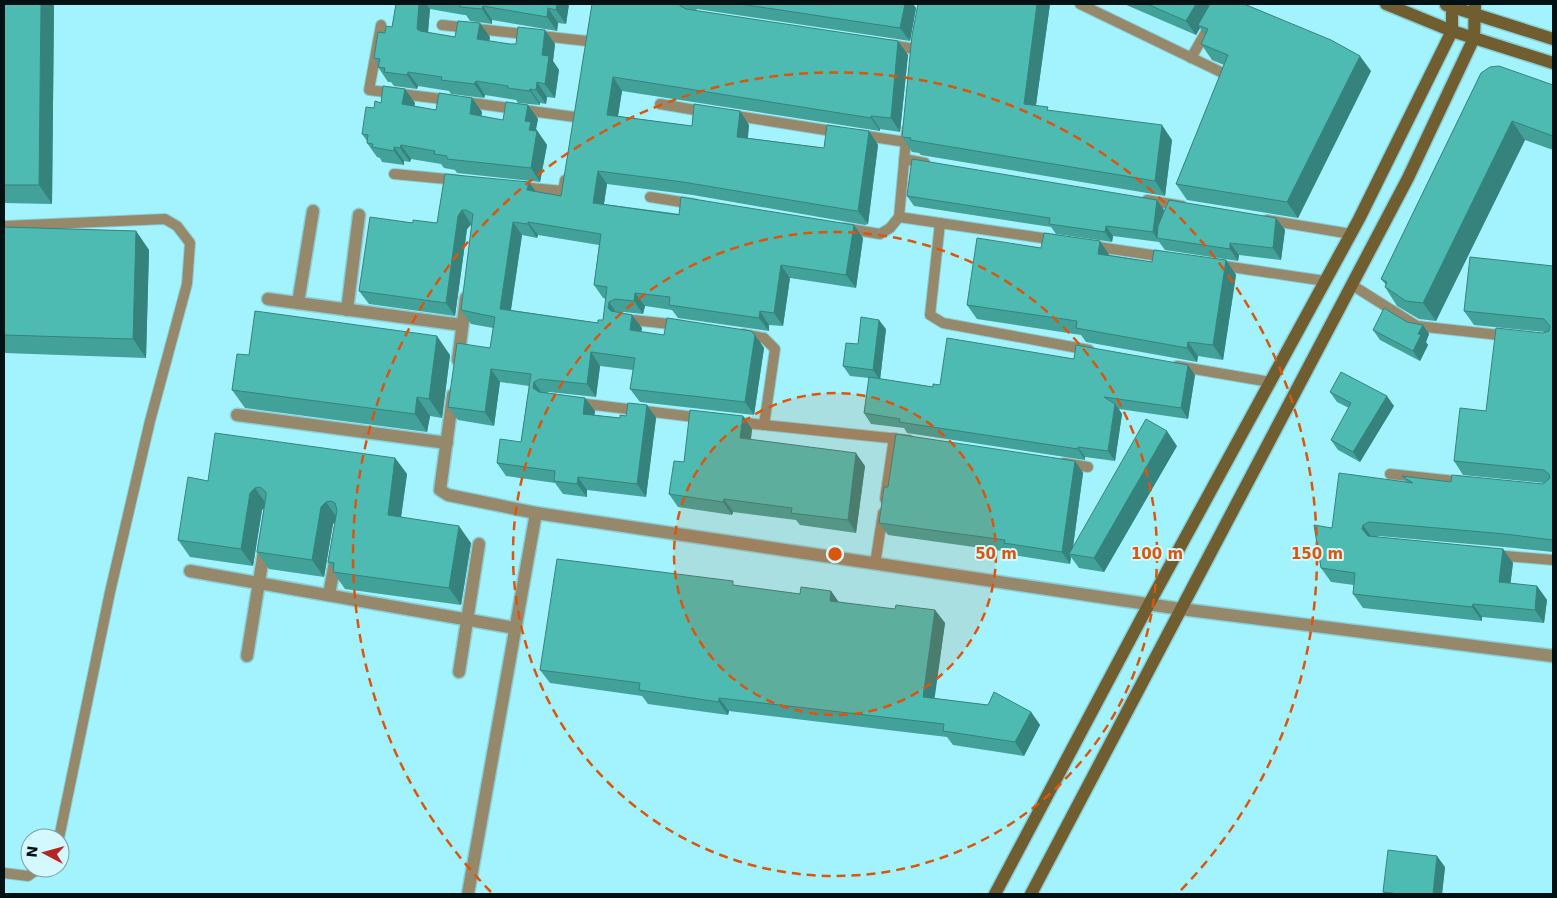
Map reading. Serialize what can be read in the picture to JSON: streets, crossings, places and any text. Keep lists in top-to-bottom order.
{
  "north": "left",
  "rings": ["50 m", "100 m", "150 m"]
}
